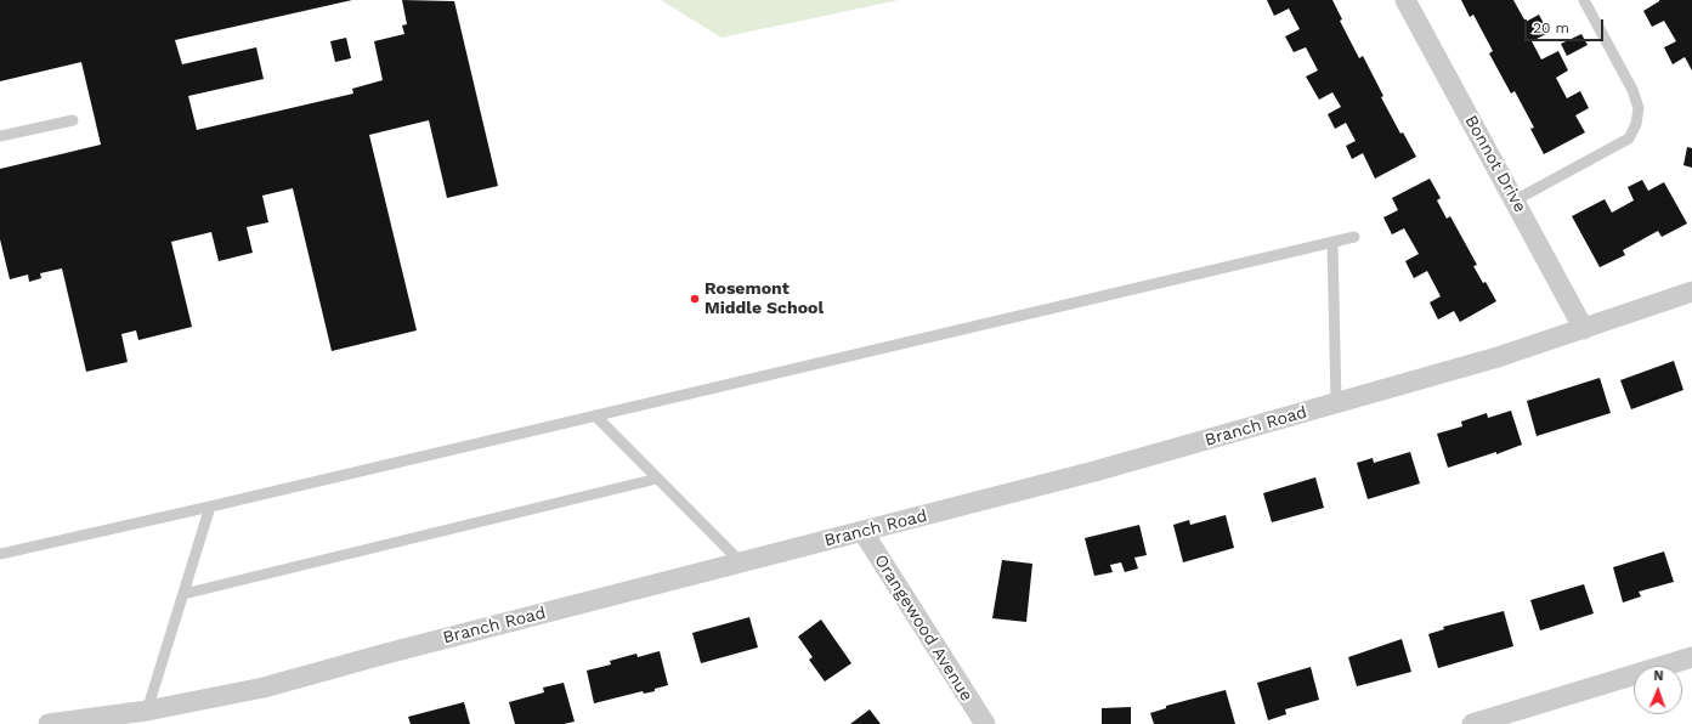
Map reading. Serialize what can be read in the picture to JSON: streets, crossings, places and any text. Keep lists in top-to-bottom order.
{
  "streets": {
    "street": ["Bonnot Drive", "Branch Road", "Orangewood Avenue"]
  },
  "crossings": [
    ["Bonnot Drive", "Branch Road"],
    ["Branch Road", "Orangewood Avenue"]
  ],
  "places": ["Rosemont Middle School"],
  "scale_bar": "20 m",
  "north": "top"
}
